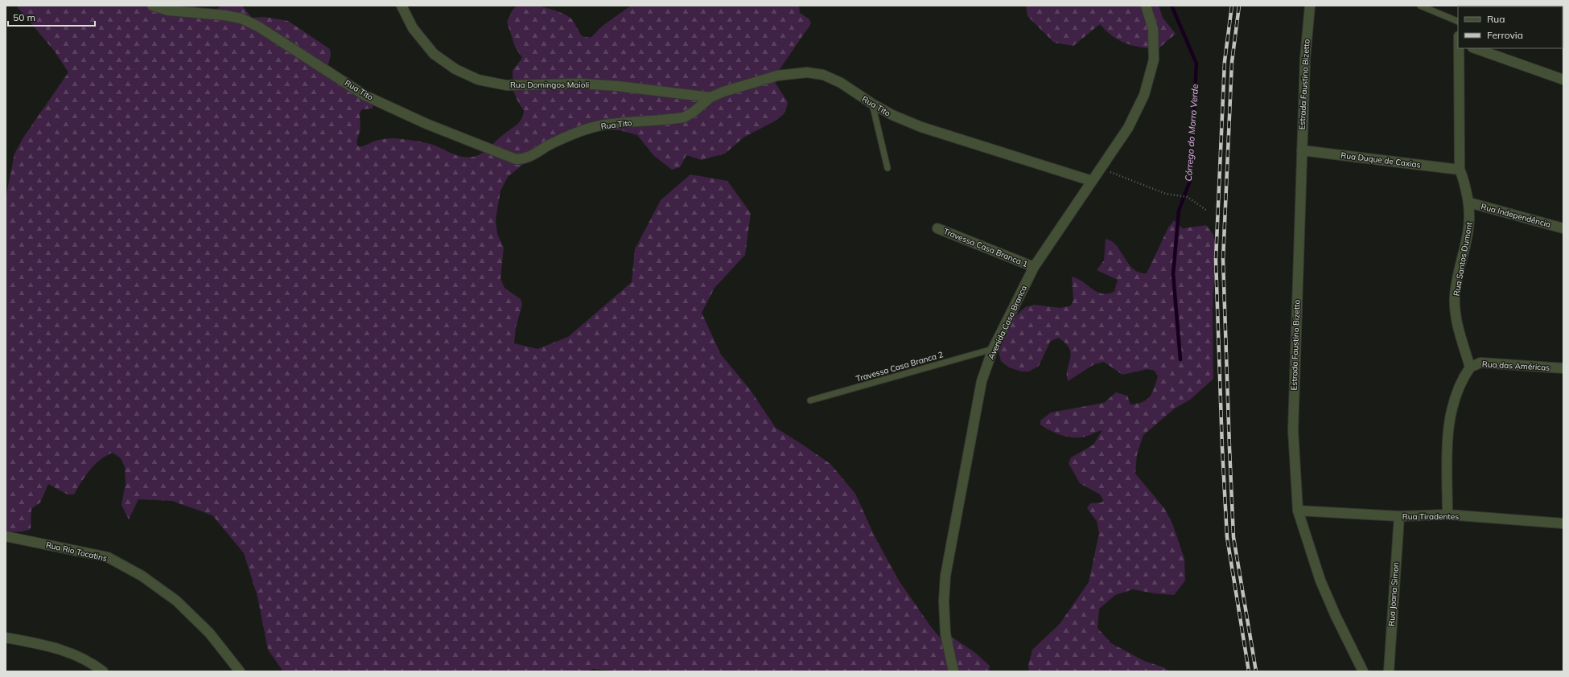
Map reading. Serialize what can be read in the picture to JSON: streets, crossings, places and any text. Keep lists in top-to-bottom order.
{
  "streets": {
    "street": [
      "Rua Domingos Maioli",
      "Estrada Faustino Bizetto",
      "Rua Tito",
      "Rua Duque de Caxias",
      "Rua Independência",
      "Travessa Casa Branca 1",
      "Rua Santos Dumont",
      "Avenida Casa Branca",
      "Rua das Américas",
      "Rua Tiradentes",
      "Rua Rio Tocatins",
      "Rua Joana Simon"
    ],
    "lane": ["Travessa Casa Branca 2"]
  },
  "crossings": [
    ["Rua Domingos Maioli", "Rua Tito"],
    ["Estrada Faustino Bizetto", "Rua Duque de Caxias"],
    ["Estrada Faustino Bizetto", "Rua Tiradentes"],
    ["Rua Tito", "Avenida Casa Branca"],
    ["Rua Duque de Caxias", "Rua Santos Dumont"],
    ["Rua Independência", "Rua Santos Dumont"],
    ["Travessa Casa Branca 1", "Avenida Casa Branca"],
    ["Rua Santos Dumont", "Rua das Américas"],
    ["Avenida Casa Branca", "Travessa Casa Branca 2"],
    ["Rua Tiradentes", "Rua Joana Simon"]
  ],
  "water": ["Córrego do Morro Verde"],
  "legend": ["Rua", "Ferrovia"],
  "scale_bar": "50 m"
}
